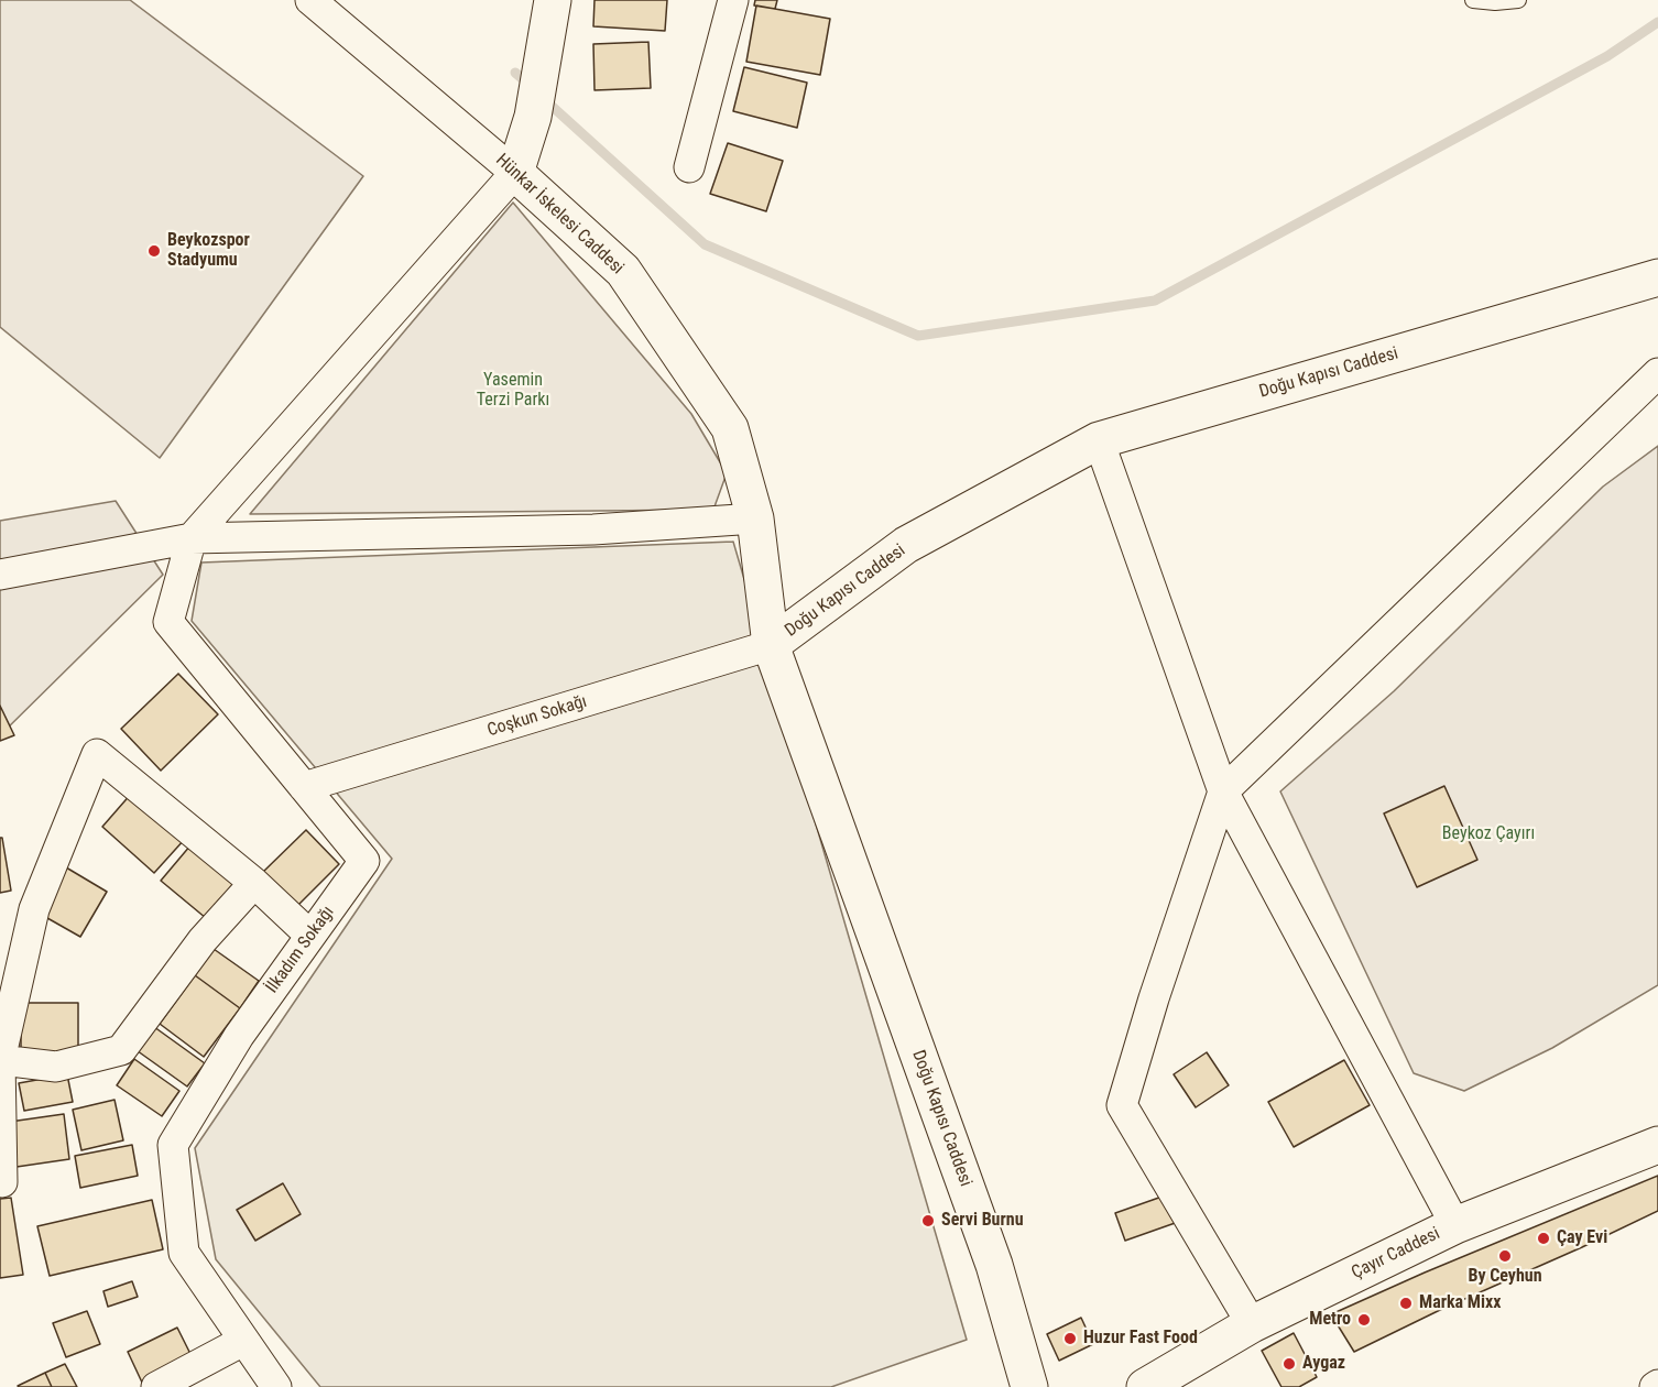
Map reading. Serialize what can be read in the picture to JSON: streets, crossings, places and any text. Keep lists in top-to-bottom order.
{
  "streets": {
    "street": [
      "Hünkar İskelesi Caddesi",
      "Doğu Kapısı Caddesi",
      "Coşkun Sokağı",
      "İlkadım Sokağı",
      "Çayır Caddesi"
    ]
  },
  "crossings": [
    ["Hünkar İskelesi Caddesi", "Doğu Kapısı Caddesi"],
    ["Hünkar İskelesi Caddesi", "Coşkun Sokağı"],
    ["Doğu Kapısı Caddesi", "Coşkun Sokağı"],
    ["Coşkun Sokağı", "İlkadım Sokağı"]
  ],
  "parks": ["Yasemin Terzi Parkı", "Beykoz Çayırı"],
  "places": [
    "Beykozspor Stadyumu",
    "Servi Burnu",
    "Çay Evi",
    "By Ceyhun",
    "Marka Mixx",
    "Metro",
    "Huzur Fast Food",
    "Aygaz"
  ]
}
